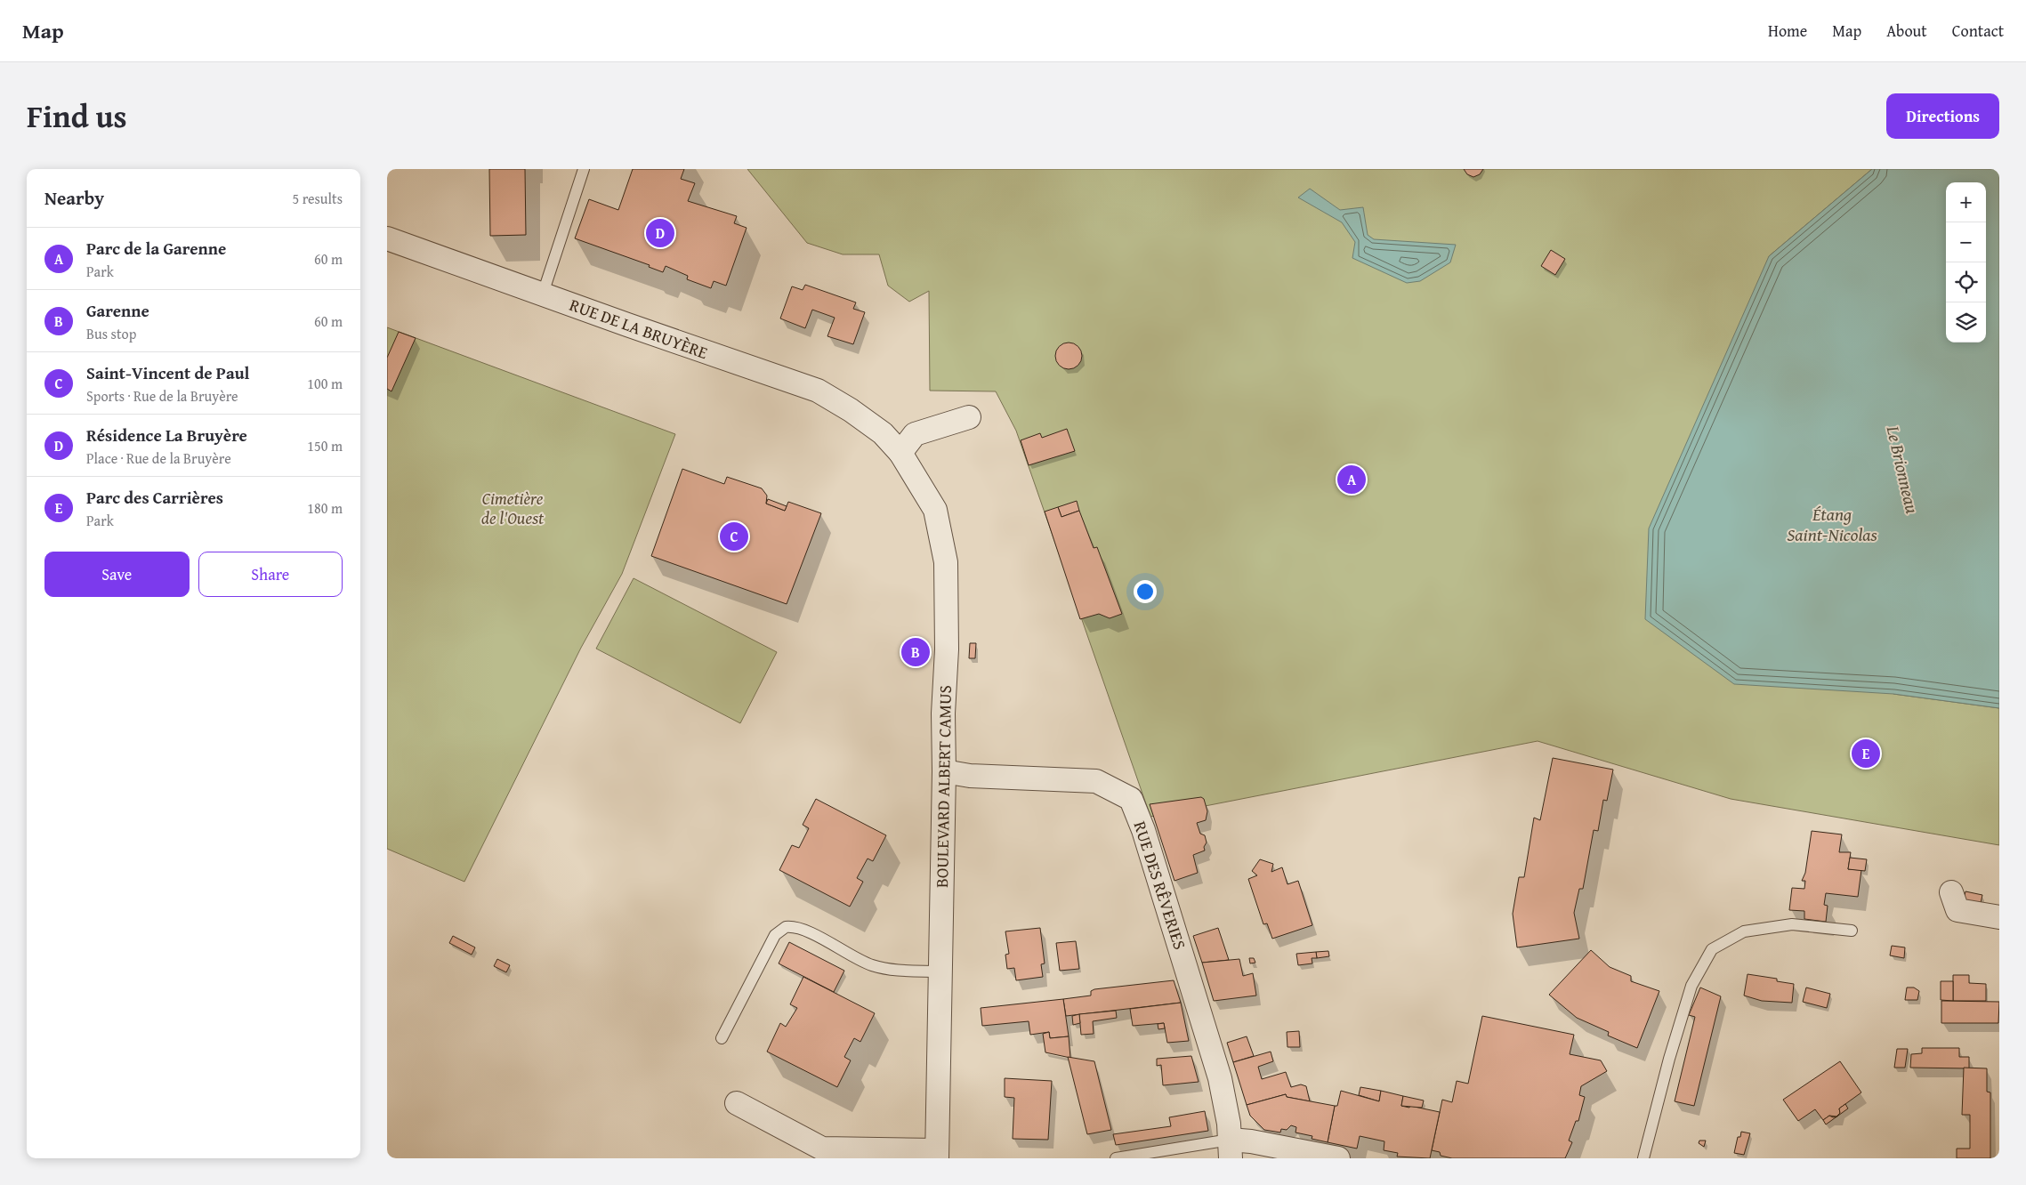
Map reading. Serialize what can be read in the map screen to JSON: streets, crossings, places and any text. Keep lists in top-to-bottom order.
{
  "streets": {
    "street": ["RUE DE LA BRUYÈRE", "BOULEVARD ALBERT CAMUS", "RUE DES RÊVERIES"]
  },
  "crossings": [
    ["RUE DE LA BRUYÈRE", "BOULEVARD ALBERT CAMUS"],
    ["BOULEVARD ALBERT CAMUS", "RUE DES RÊVERIES"]
  ],
  "water": ["Le Brionneau", "Étang Saint-Nicolas"],
  "parks": ["Cimetière de l'Ouest"],
  "page": {
    "header": "Map",
    "nav": [
      "Home",
      "Map",
      "About",
      "Contact"
    ],
    "title": "Find us",
    "buttons": [
      "Directions",
      ["Save", "Share"]
    ],
    "heading": ["Nearby", "5 results"],
    "map_buttons": ["+", "−"],
    "pins": [
      "D",
      "A",
      "C",
      "B",
      "E"
    ],
    "list": [
      {
        "mark": "A",
        "name": "Parc de la Garenne",
        "note": "Park",
        "value": "60 m"
      },
      {
        "mark": "B",
        "name": "Garenne",
        "note": "Bus stop",
        "value": "60 m"
      },
      {
        "mark": "C",
        "name": "Saint-Vincent de Paul",
        "note": "Sports · Rue de la Bruyère",
        "value": "100 m"
      },
      {
        "mark": "D",
        "name": "Résidence La Bruyère",
        "note": "Place · Rue de la Bruyère",
        "value": "150 m"
      },
      {
        "mark": "E",
        "name": "Parc des Carrières",
        "note": "Park",
        "value": "180 m"
      }
    ]
  }
}
